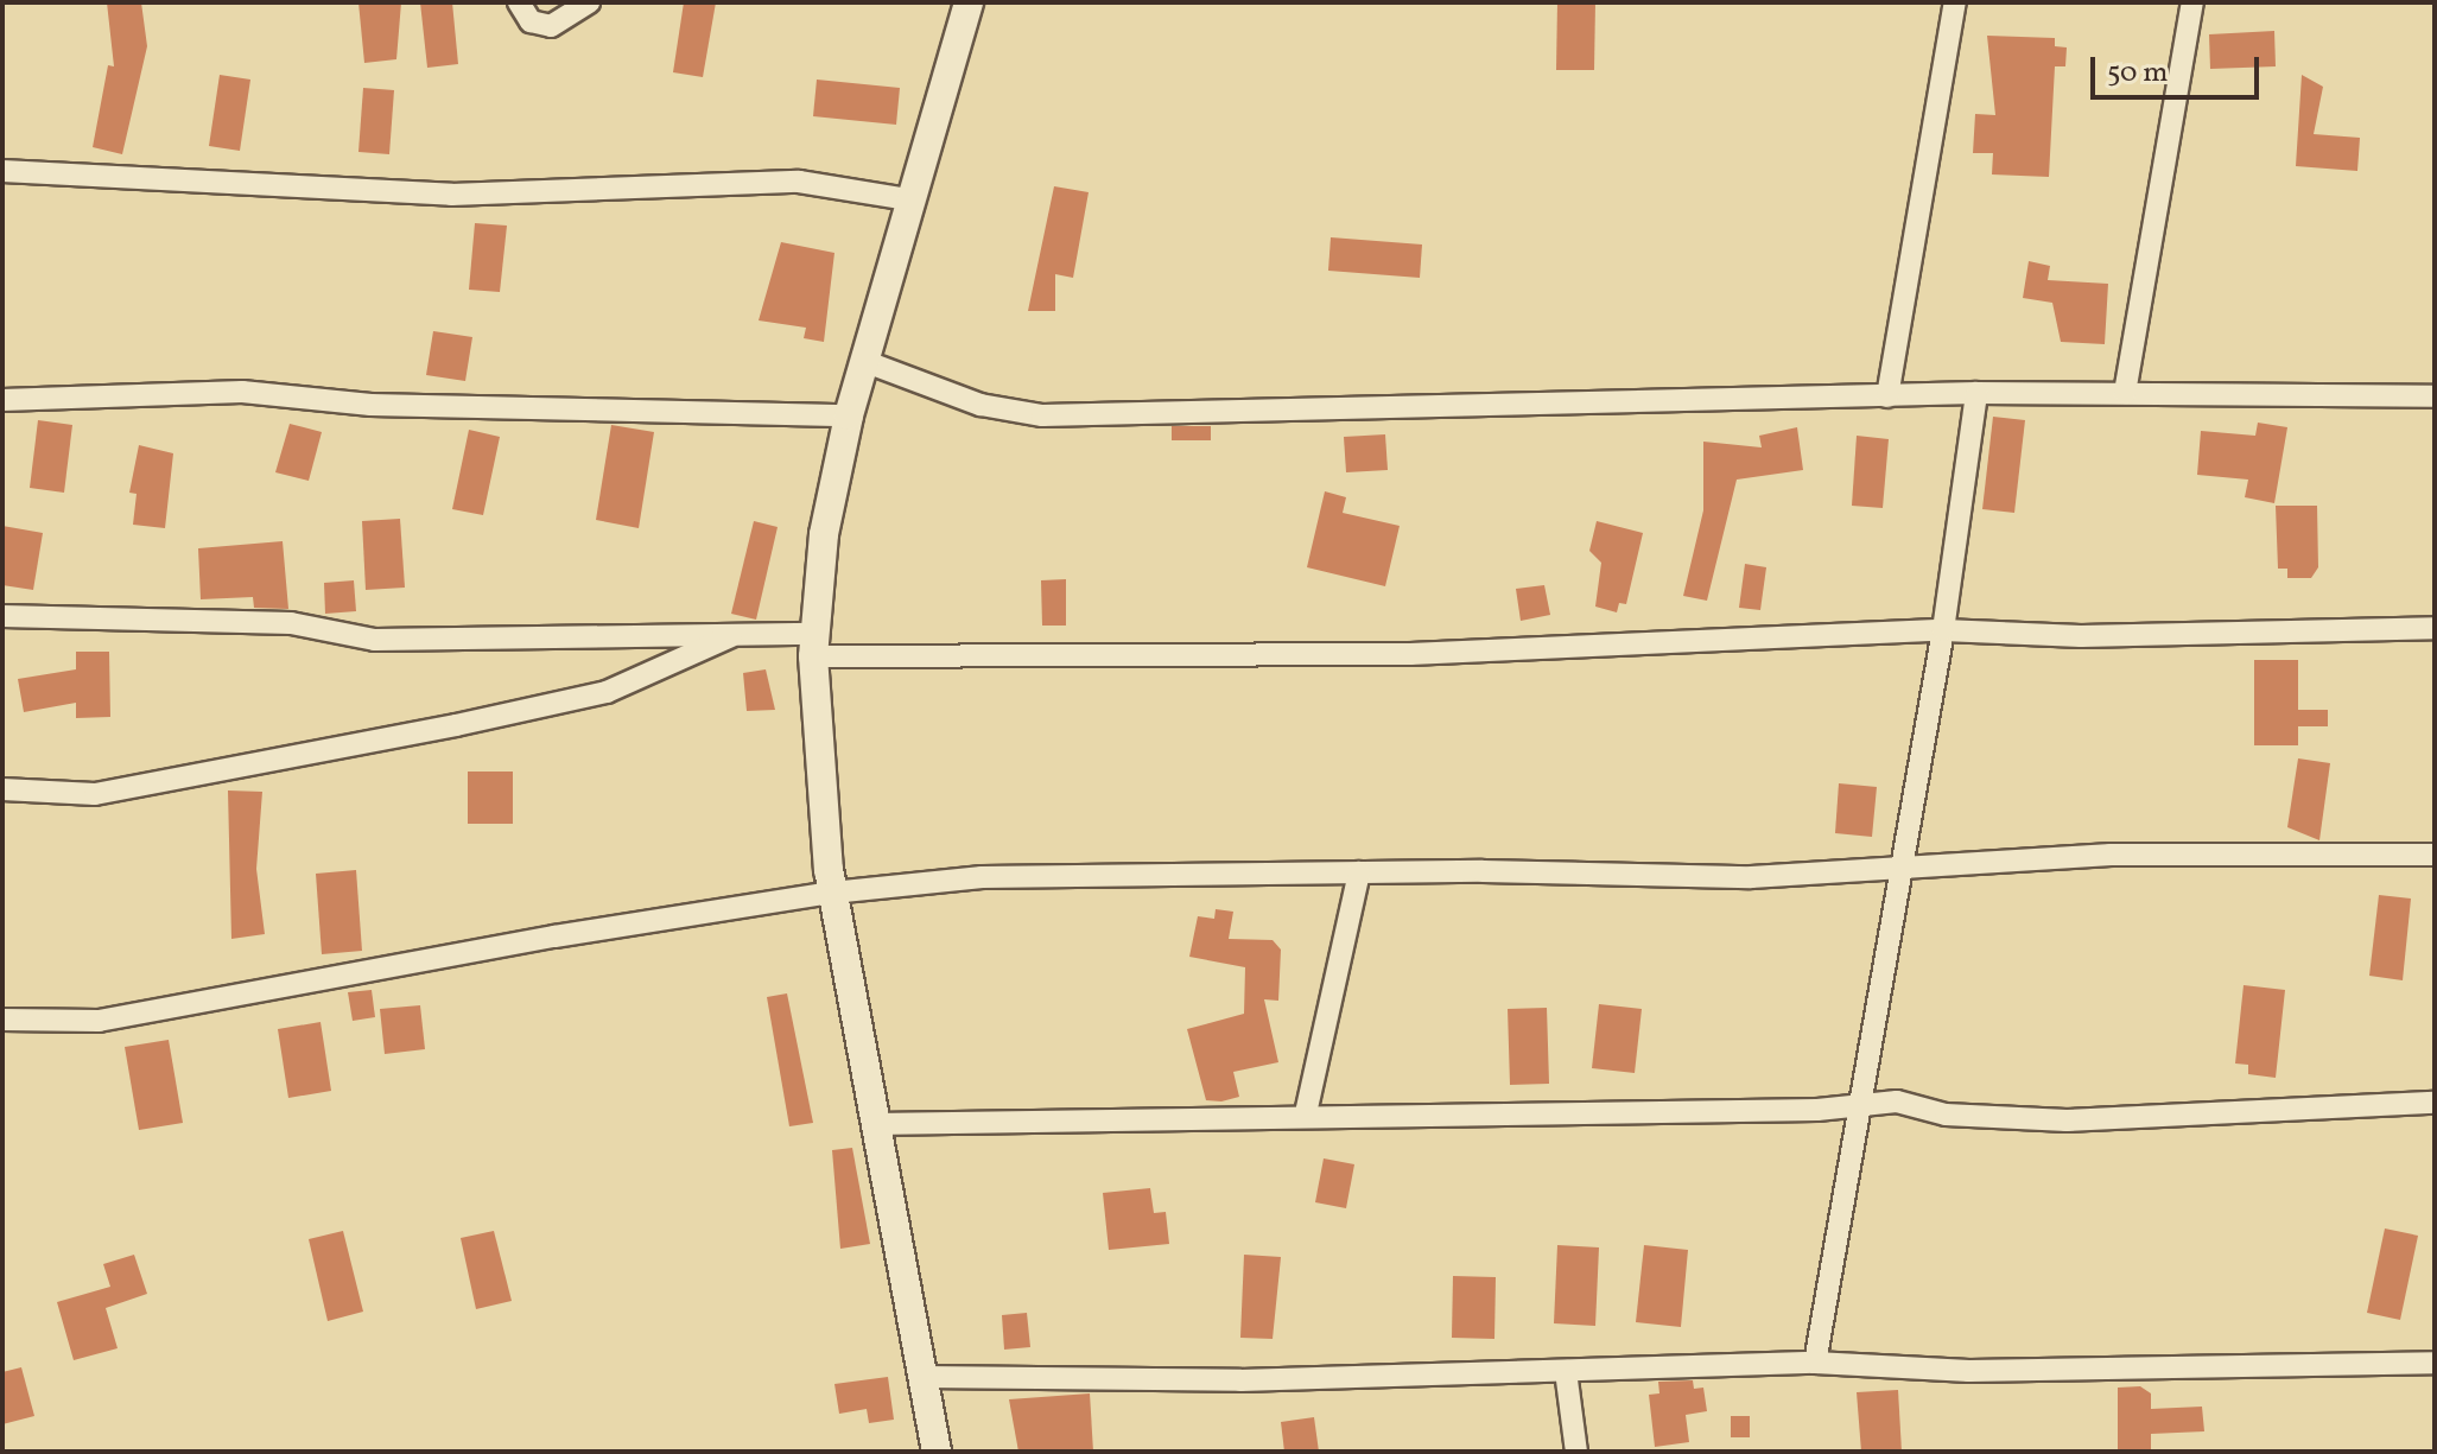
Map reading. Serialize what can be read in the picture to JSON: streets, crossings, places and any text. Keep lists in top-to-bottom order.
{
  "scale_bar": "50 m"
}
